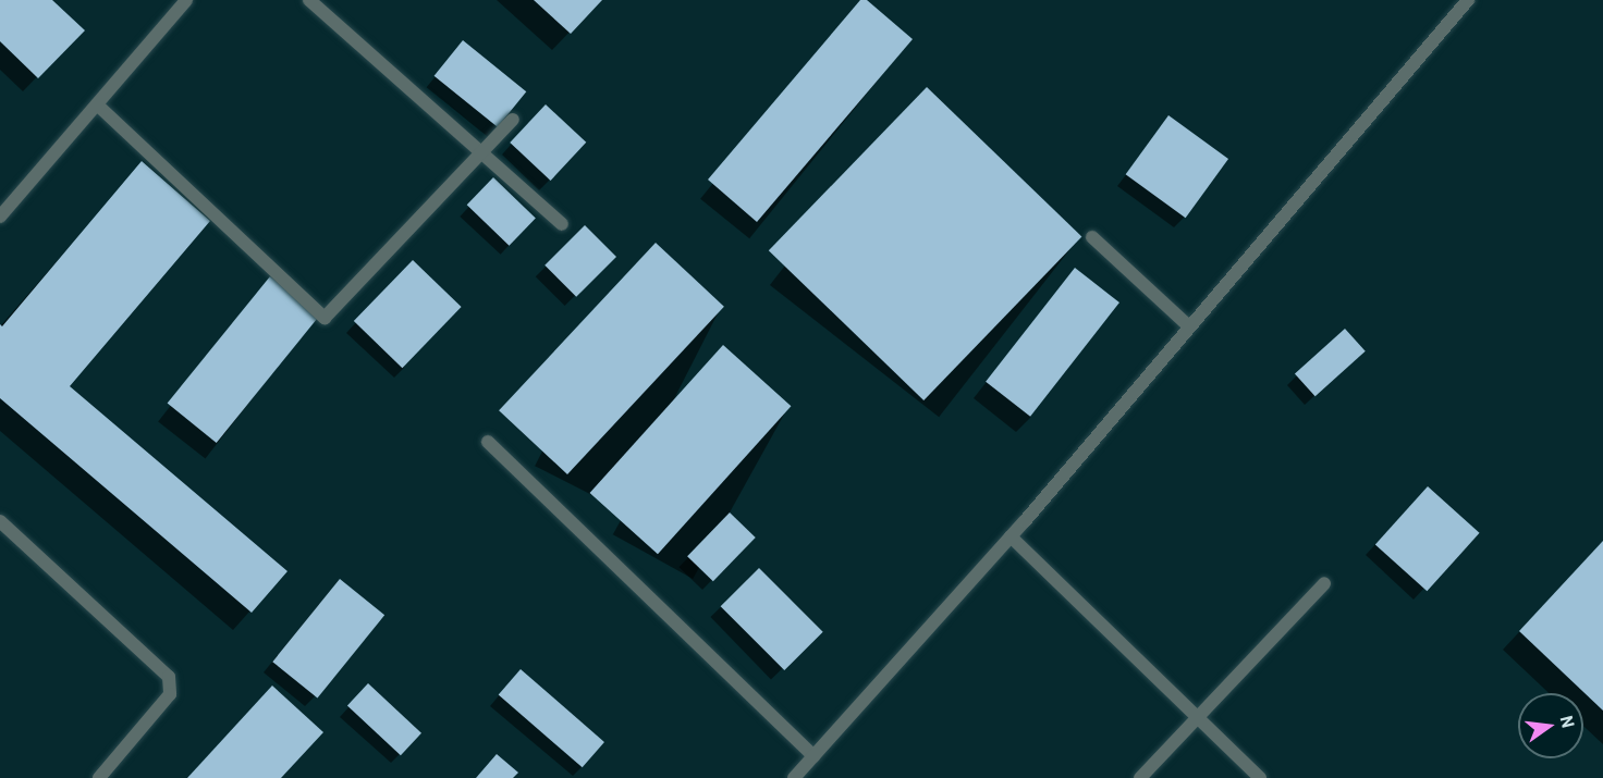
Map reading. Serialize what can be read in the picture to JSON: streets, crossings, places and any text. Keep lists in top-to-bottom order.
{
  "north": "right"
}
